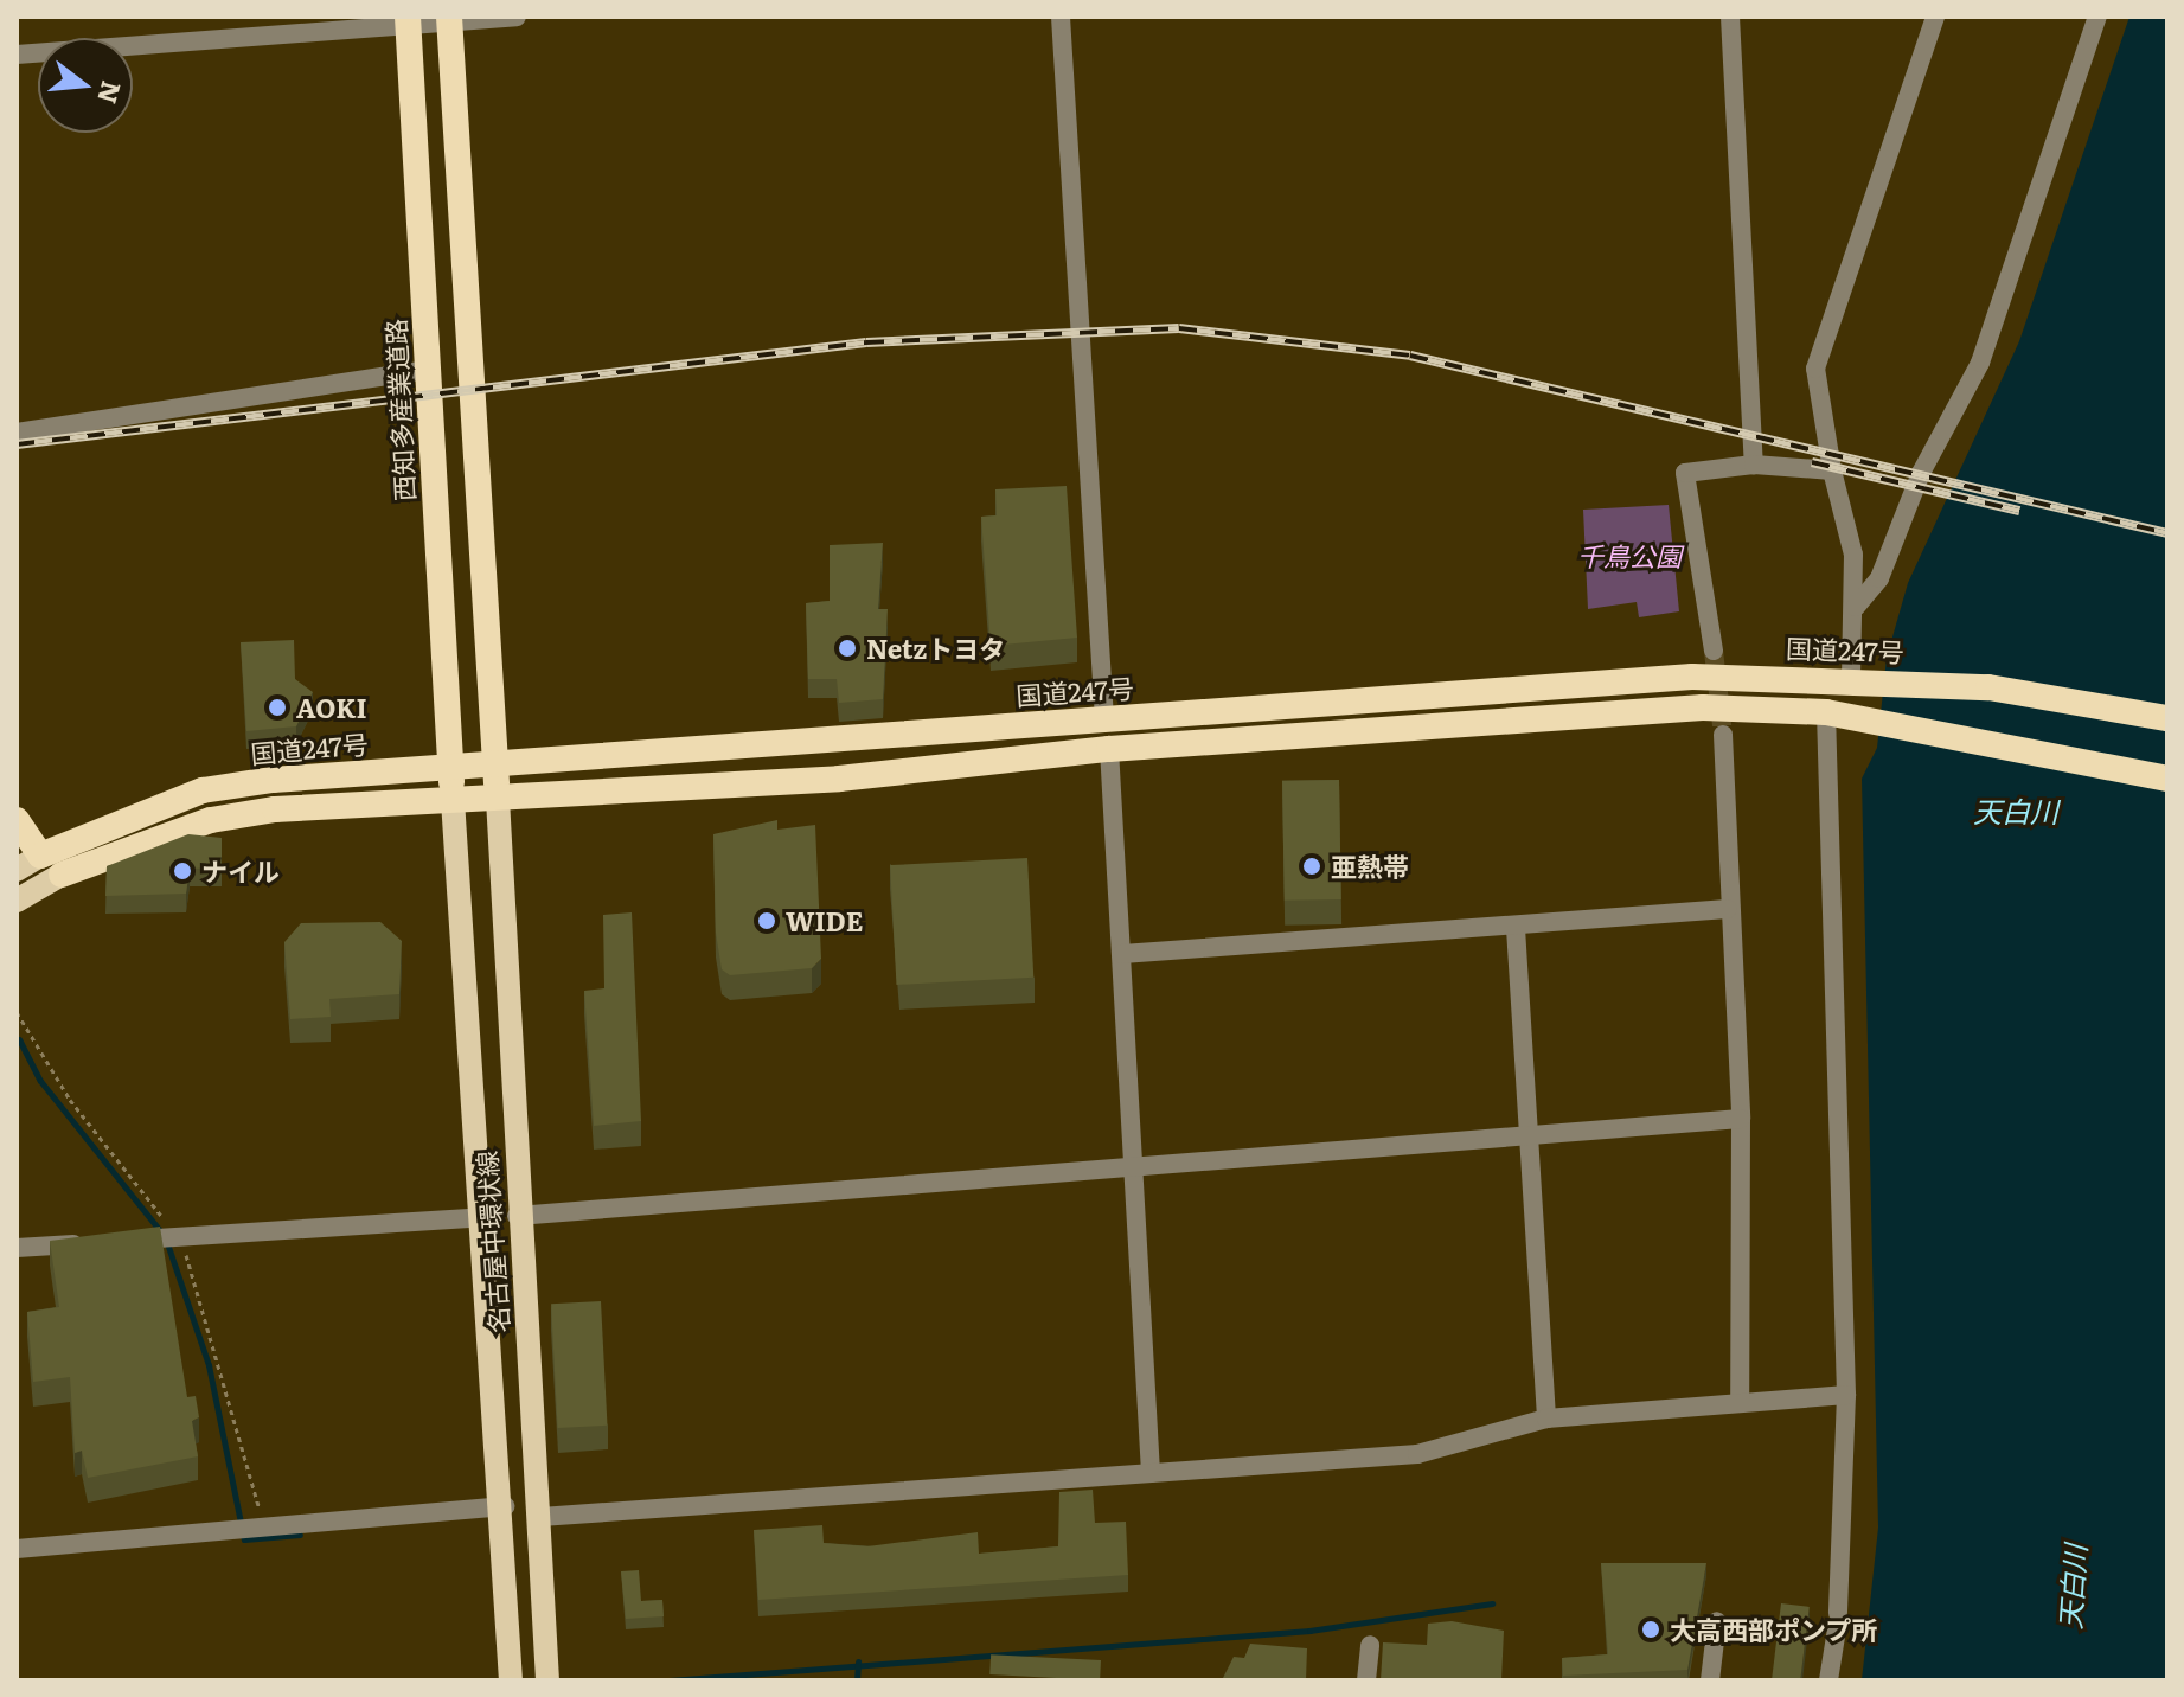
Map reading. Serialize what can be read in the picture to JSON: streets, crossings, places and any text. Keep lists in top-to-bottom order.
{
  "streets": {
    "highway": ["西知多産業道路", "国道247号"],
    "main road": ["名古屋中環状線"]
  },
  "crossings": [
    ["西知多産業道路", "国道247号"],
    ["西知多産業道路", "名古屋中環状線"]
  ],
  "water": ["天白川"],
  "parks": ["千鳥公園"],
  "places": [
    "Netzトヨタ",
    "AOKI",
    "亜熱帯",
    "ナイル",
    "WIDE",
    "大高西部ポンプ所"
  ],
  "north": "right"
}
